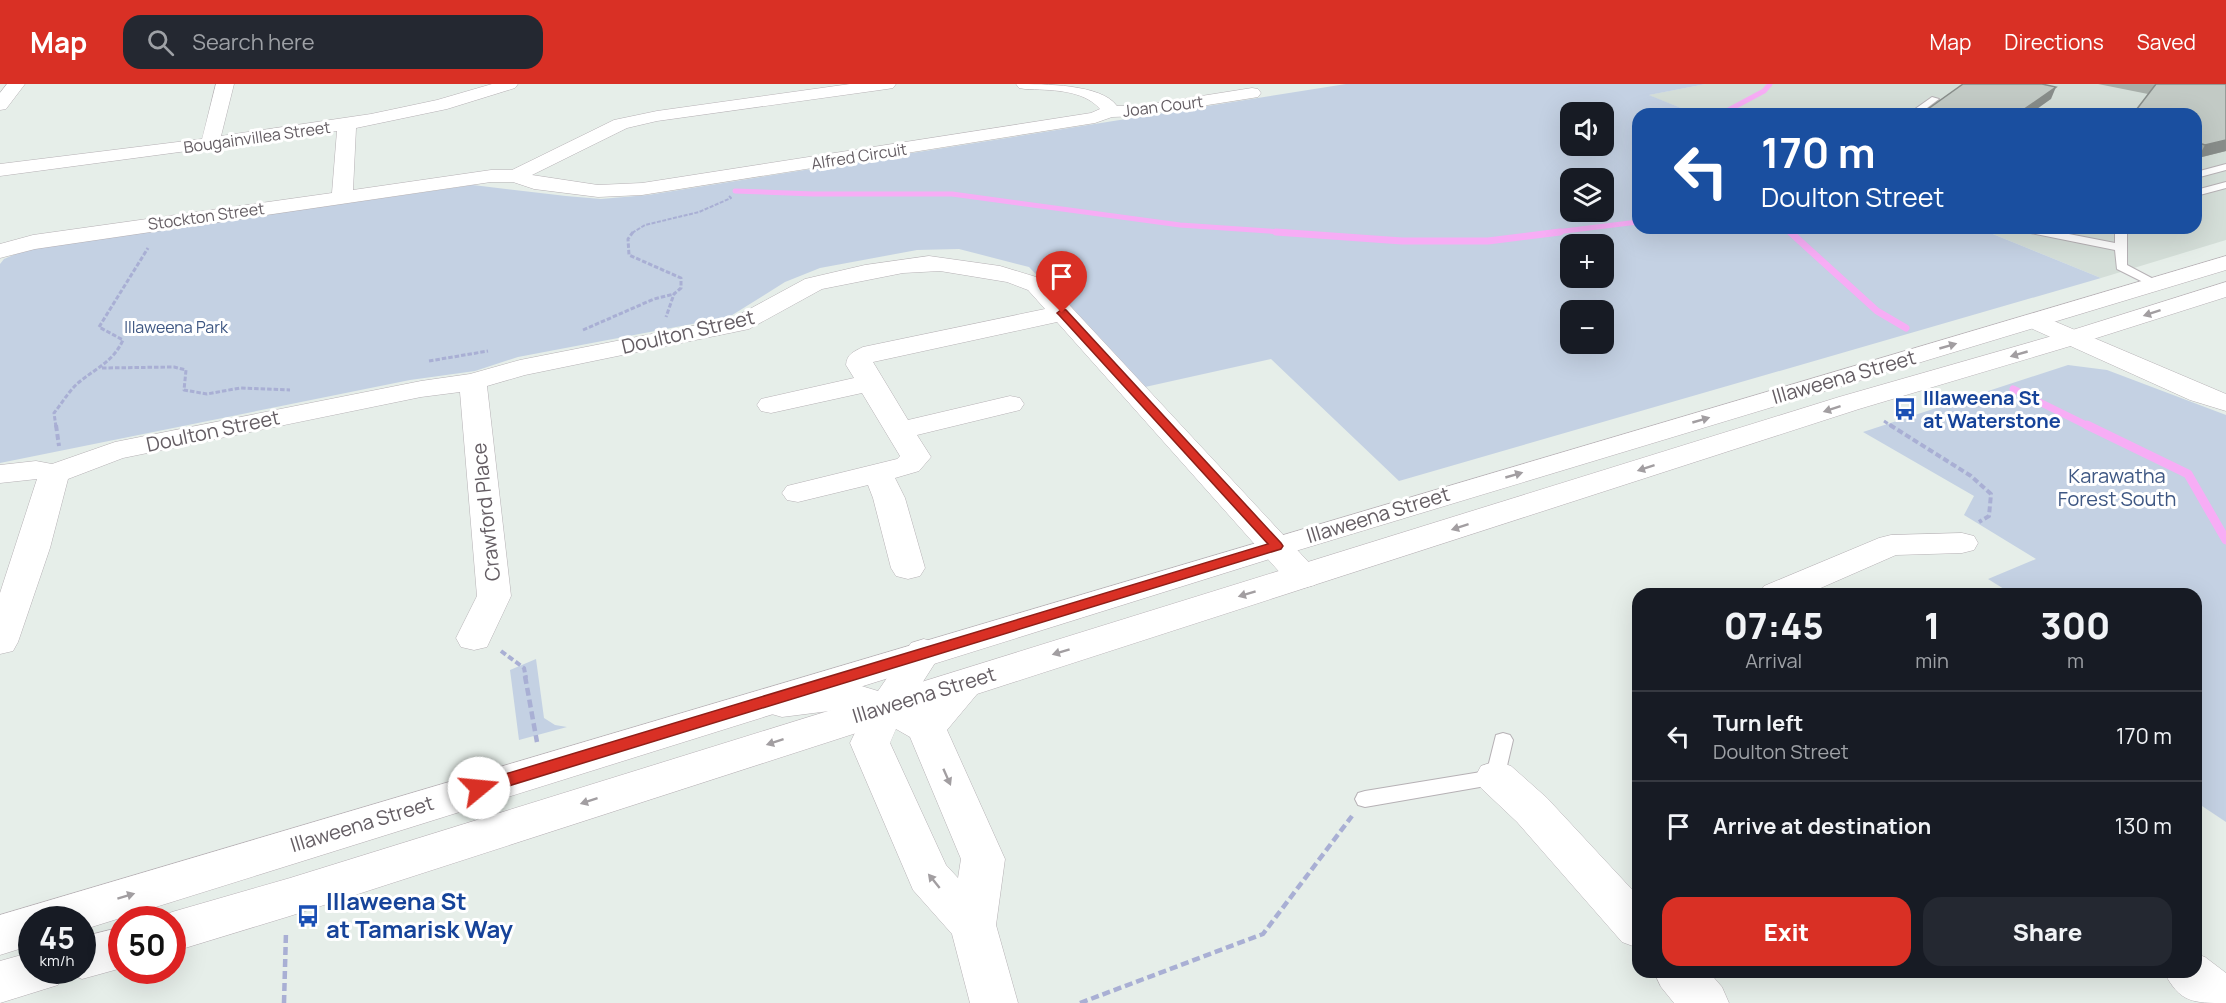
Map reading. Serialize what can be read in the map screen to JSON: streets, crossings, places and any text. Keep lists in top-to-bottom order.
{
  "streets": {
    "street": [
      "Joan Court",
      "Bougainvillea Street",
      "Alfred Circuit",
      "Stockton Street",
      "Doulton Street",
      "Illaweena Street",
      "Crawford Place"
    ]
  },
  "crossings": [
    ["Joan Court", "Alfred Circuit"],
    ["Alfred Circuit", "Stockton Street"],
    ["Doulton Street", "Illaweena Street"],
    ["Doulton Street", "Crawford Place"]
  ],
  "parks": ["Illaweena Park", "Karawatha Forest South"],
  "places": {
    "bus stop": ["Illaweena St at Waterstone", "Illaweena St at Tamarisk Way"]
  },
  "page": {
    "header": "Map",
    "search": "Search here",
    "nav": ["Map", "Directions", "Saved"],
    "map_buttons": ["+", "−"],
    "turn": ["170 m", "Doulton Street"],
    "eta": [
      "07:45",
      "Arrival",
      "1",
      "min",
      "300",
      "m"
    ],
    "list": [
      {
        "name": "Turn left",
        "note": "Doulton Street",
        "value": "170 m"
      },
      {
        "name": "Arrive at destination",
        "value": "130 m"
      }
    ],
    "buttons": ["Exit", "Share"],
    "speed": "45 km/h",
    "limit": "50"
  }
}
